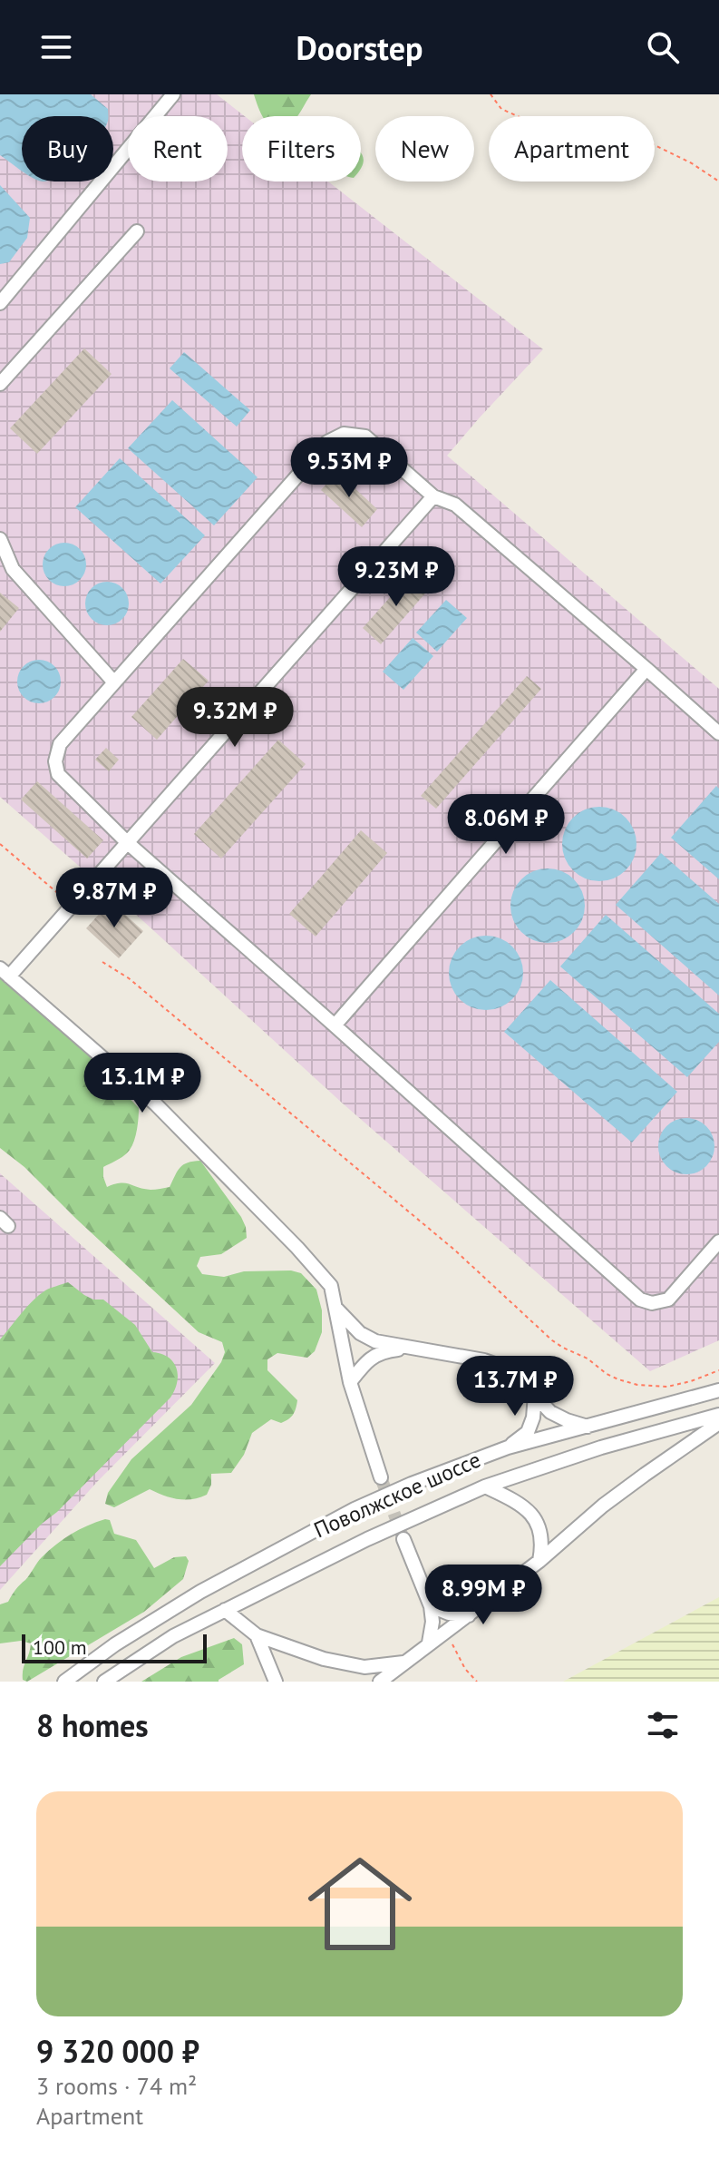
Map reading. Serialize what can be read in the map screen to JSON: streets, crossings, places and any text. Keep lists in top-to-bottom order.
{
  "streets": {
    "street": ["Поволжское шоссе"]
  },
  "scale_bar": "100 m",
  "page": {
    "header": "Doorstep",
    "chip": [
      "Buy",
      "Rent",
      "Filters",
      "New",
      "Apartment"
    ],
    "price": [
      "9.53M ₽",
      "9.23M ₽",
      "9.32M ₽",
      "8.06M ₽",
      "9.87M ₽",
      "13.1M ₽",
      "13.7M ₽",
      "8.99M ₽"
    ],
    "scale": "100 m",
    "heading": "8 homes",
    "list": [
      {
        "name": "9 320 000 ₽",
        "note": "3 rooms · 74 m² · Apartment"
      }
    ]
  }
}
